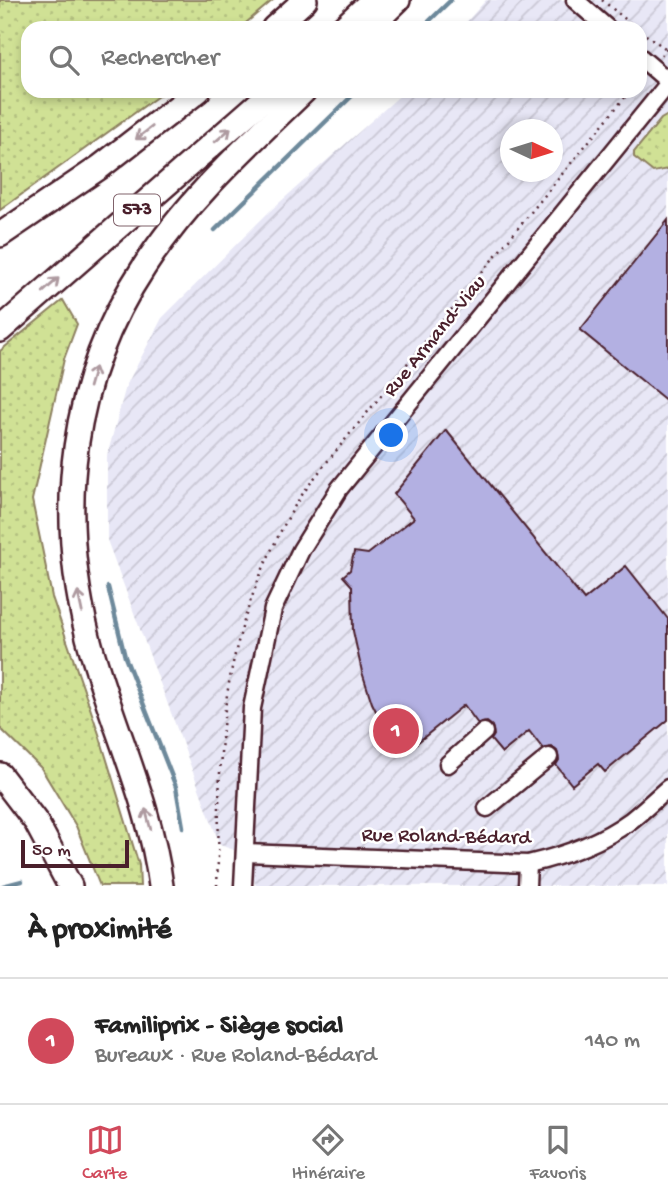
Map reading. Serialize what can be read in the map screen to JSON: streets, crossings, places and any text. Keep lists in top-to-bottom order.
{
  "streets": {
    "highway": ["573"],
    "street": ["Rue Armand-Viau", "Rue Roland-Bédard"]
  },
  "crossings": [
    ["Rue Armand-Viau", "Rue Roland-Bédard"]
  ],
  "scale_bar": "50 m",
  "north": "right",
  "page": {
    "search": "Rechercher",
    "pins": "1",
    "scale": "50 m",
    "heading": "À proximité",
    "list": [
      {
        "mark": "1",
        "name": "Familiprix - Siège social",
        "note": "Bureaux · Rue Roland-Bédard",
        "value": "140 m"
      }
    ],
    "nav": ["Carte", "Itinéraire", "Favoris"]
  }
}
